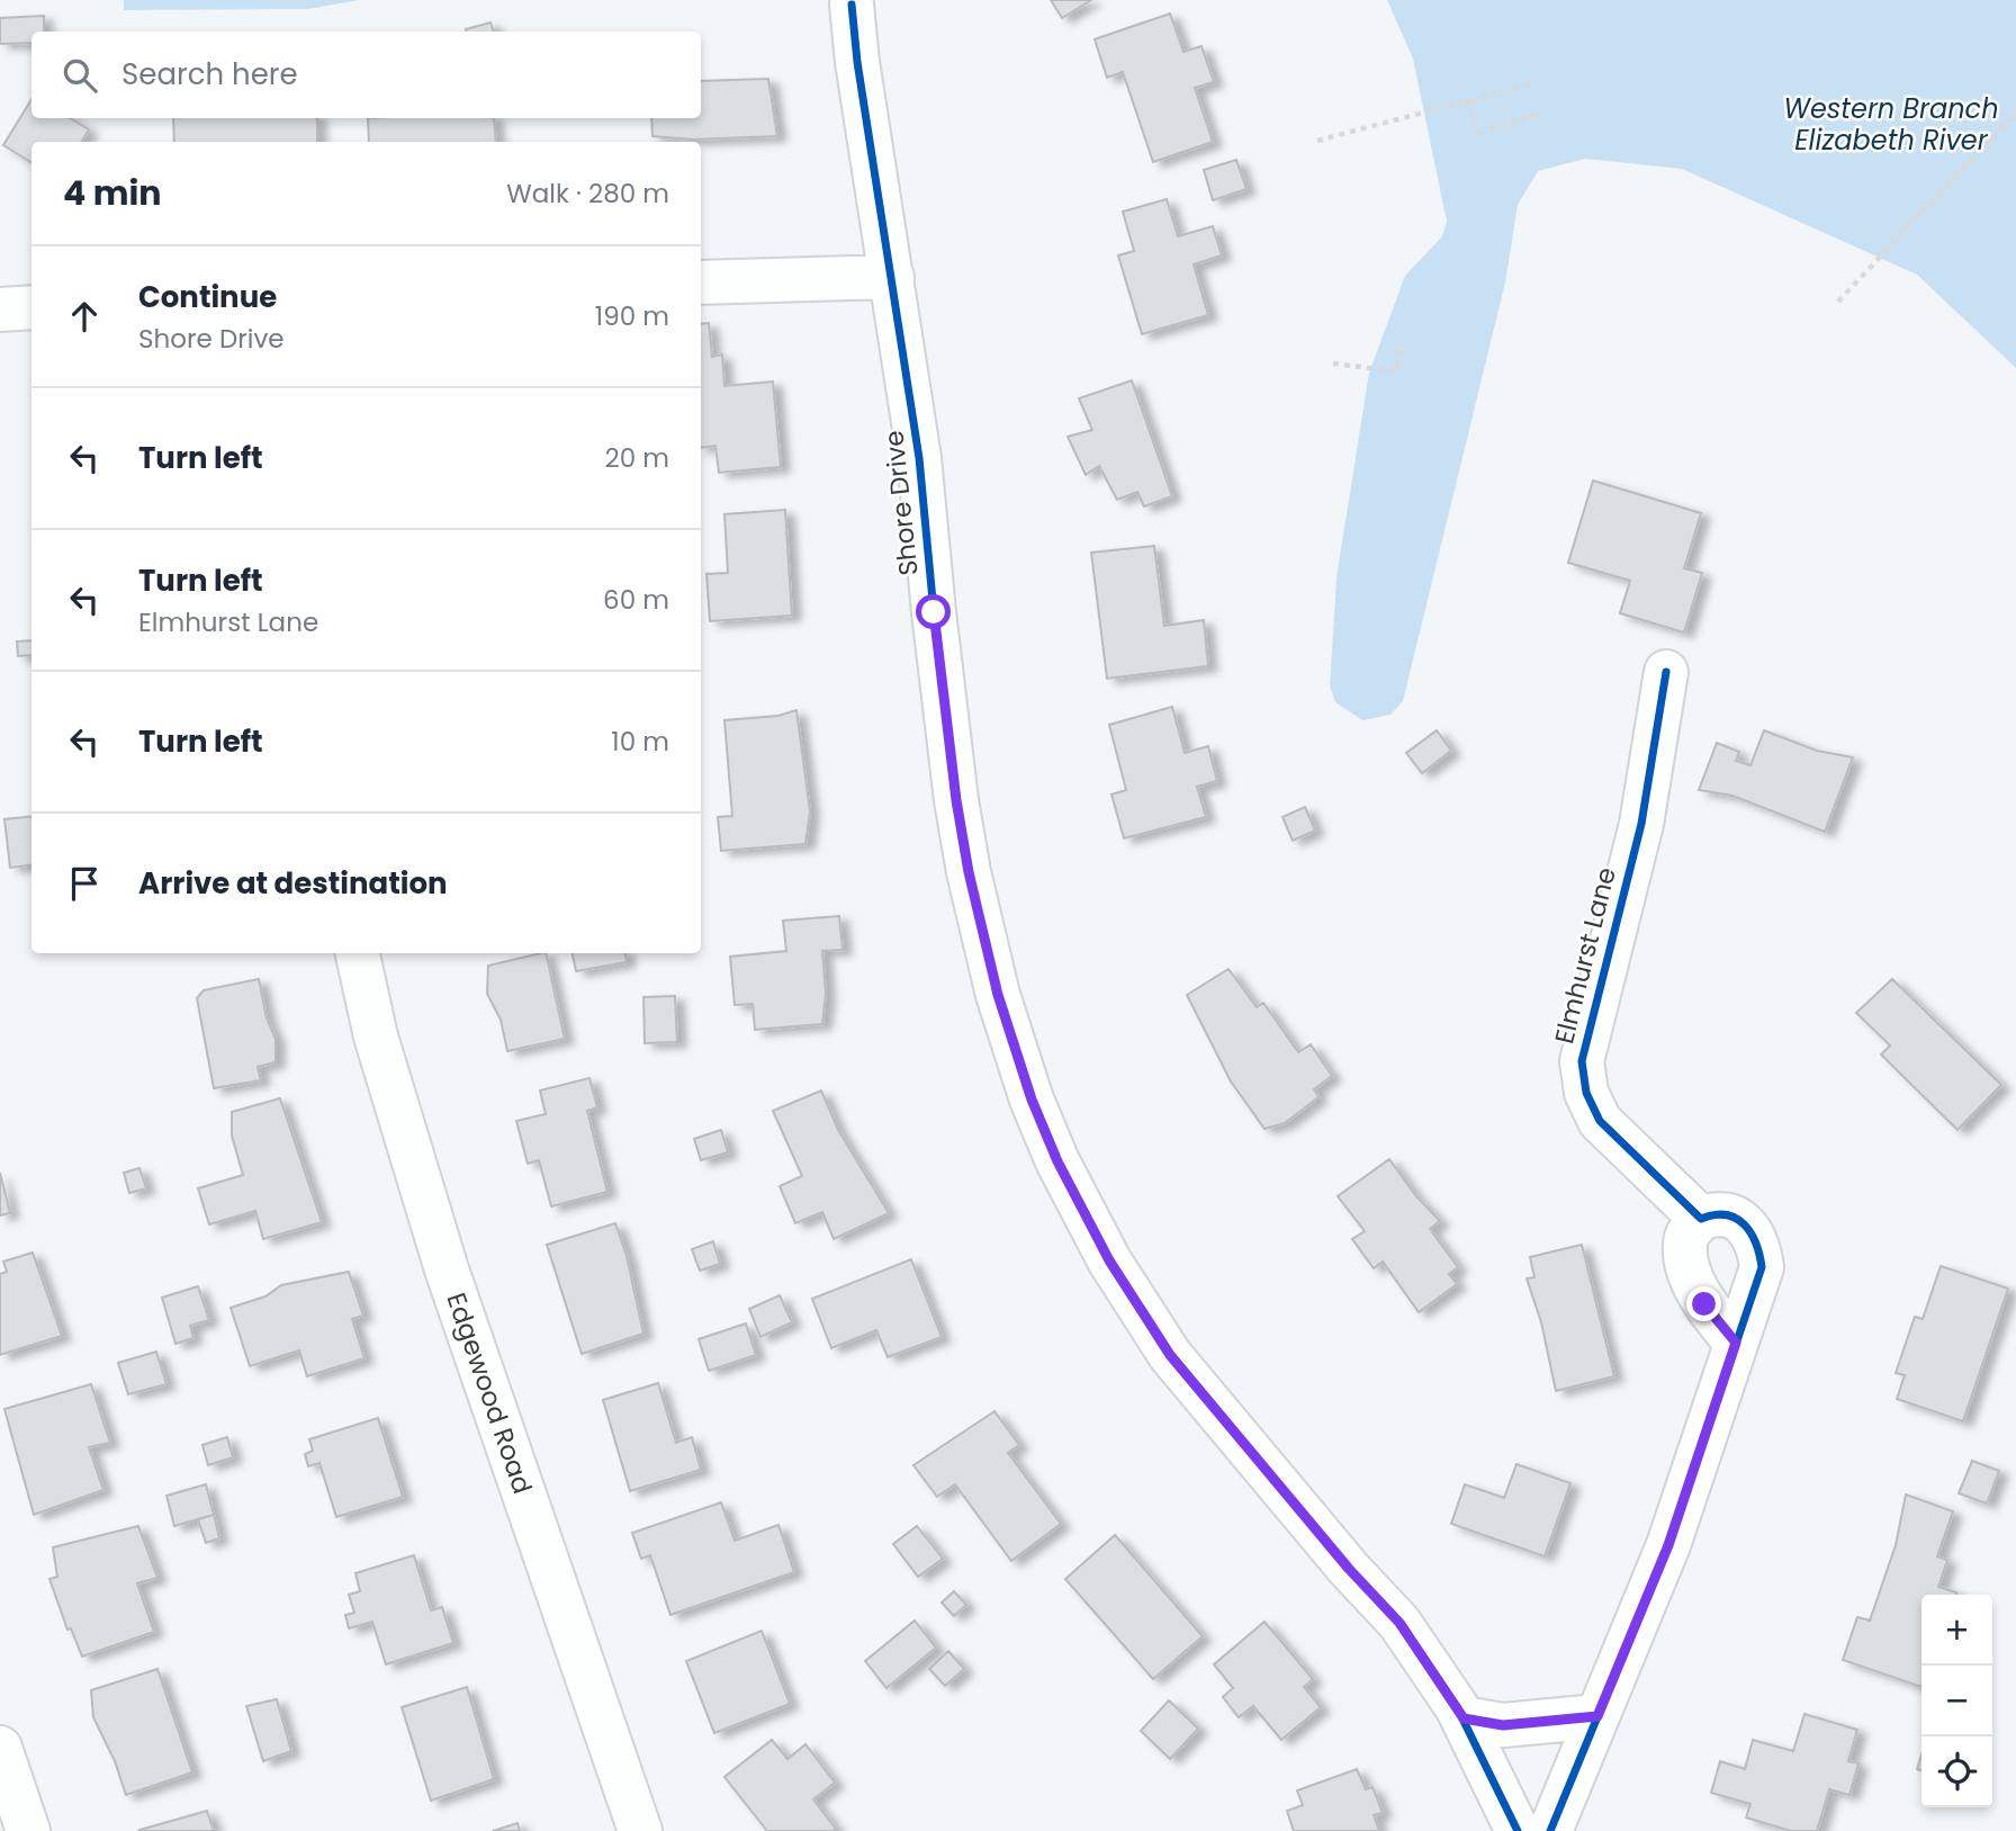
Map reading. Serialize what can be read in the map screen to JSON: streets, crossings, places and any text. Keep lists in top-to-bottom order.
{
  "streets": {
    "street": ["Shore Drive", "Elmhurst Lane", "Edgewood Road"]
  },
  "water": ["Western Branch Elizabeth River"],
  "page": {
    "search": "Search here",
    "heading": ["4 min", "Walk · 280 m"],
    "list": [
      ["Continue", "Shore Drive", "190 m"],
      ["Turn left", "20 m"],
      ["Turn left", "Elmhurst Lane", "60 m"],
      ["Turn left", "10 m"],
      "Arrive at destination"
    ],
    "map_buttons": ["+", "−"]
  }
}
